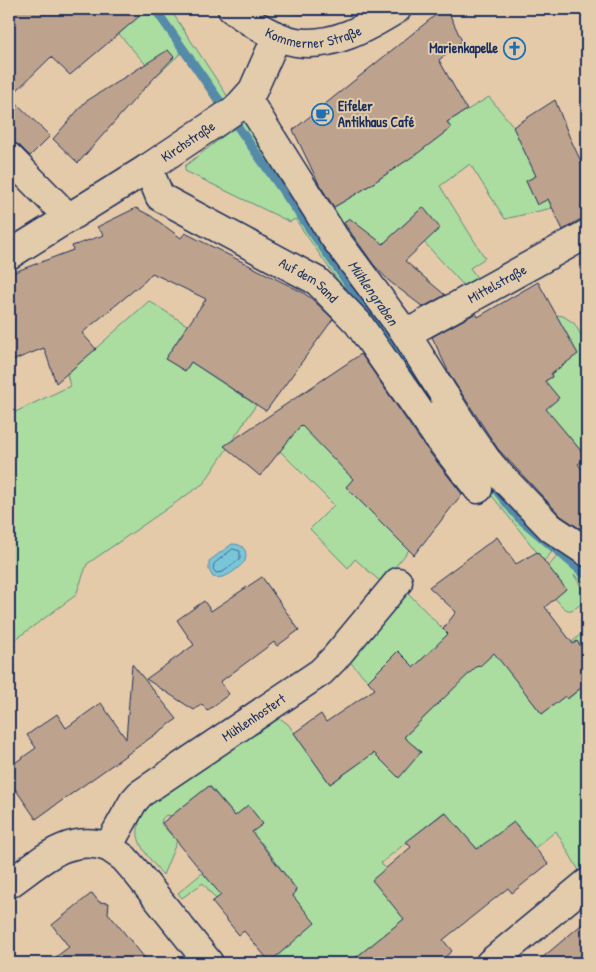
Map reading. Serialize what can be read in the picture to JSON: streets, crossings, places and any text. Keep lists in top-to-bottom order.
{
  "streets": {
    "street": [
      "Kommerner Straße",
      "Kirchstraße",
      "Auf dem Sand",
      "Mittelstraße",
      "Mühlenhostert"
    ]
  },
  "crossings": [
    ["Kommerner Straße", "Kirchstraße"],
    ["Kirchstraße", "Auf dem Sand"],
    ["Auf dem Sand", "Mittelstraße"]
  ],
  "water": ["Mühlengraben"],
  "places": {
    "church": ["Marienkapelle"],
    "cafe": ["Eifeler Antikhaus Café"]
  }
}
